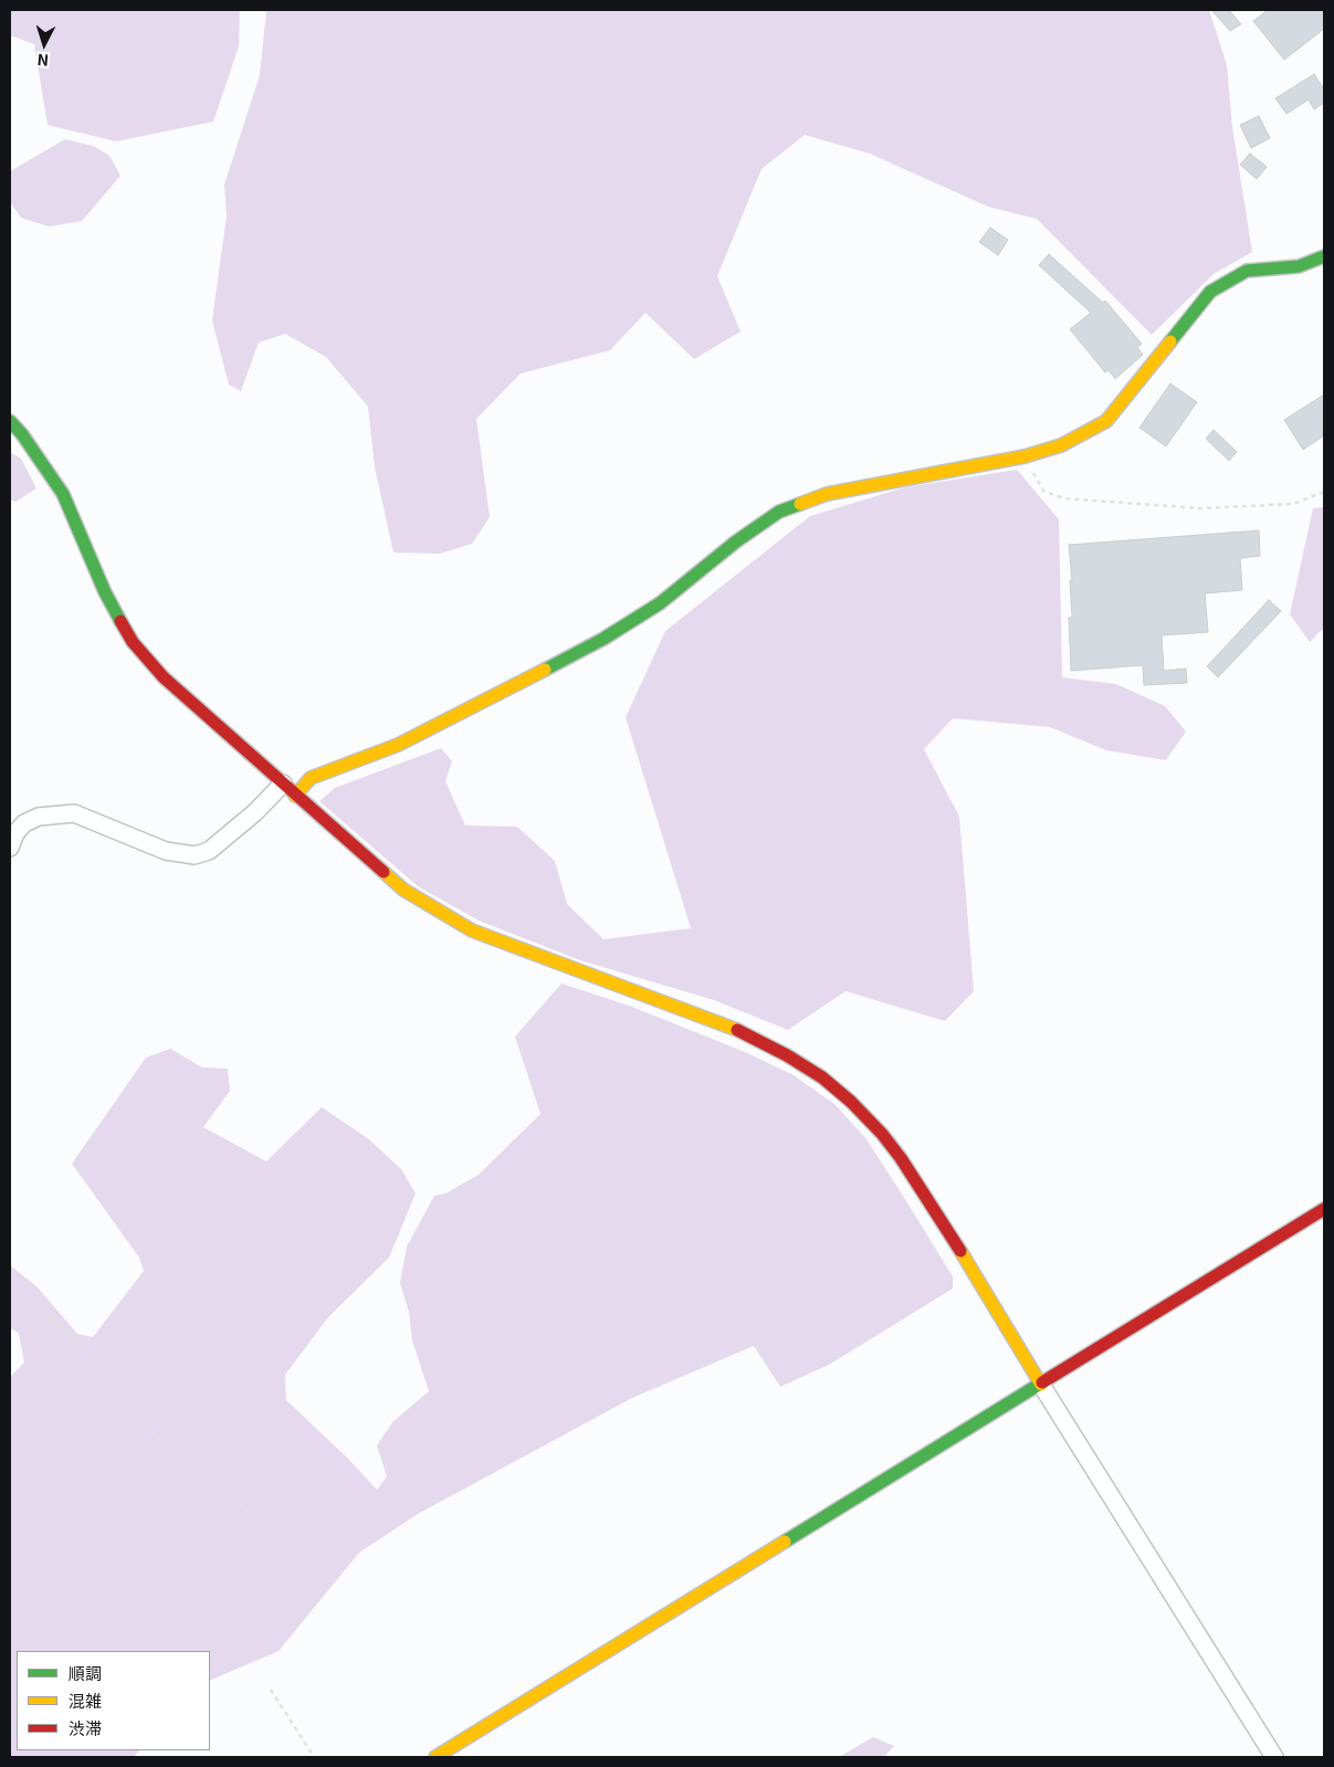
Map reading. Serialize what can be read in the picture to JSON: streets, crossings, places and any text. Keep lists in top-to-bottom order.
{
  "legend": ["順調", "混雑", "渋滞"],
  "north": "bottom"
}
